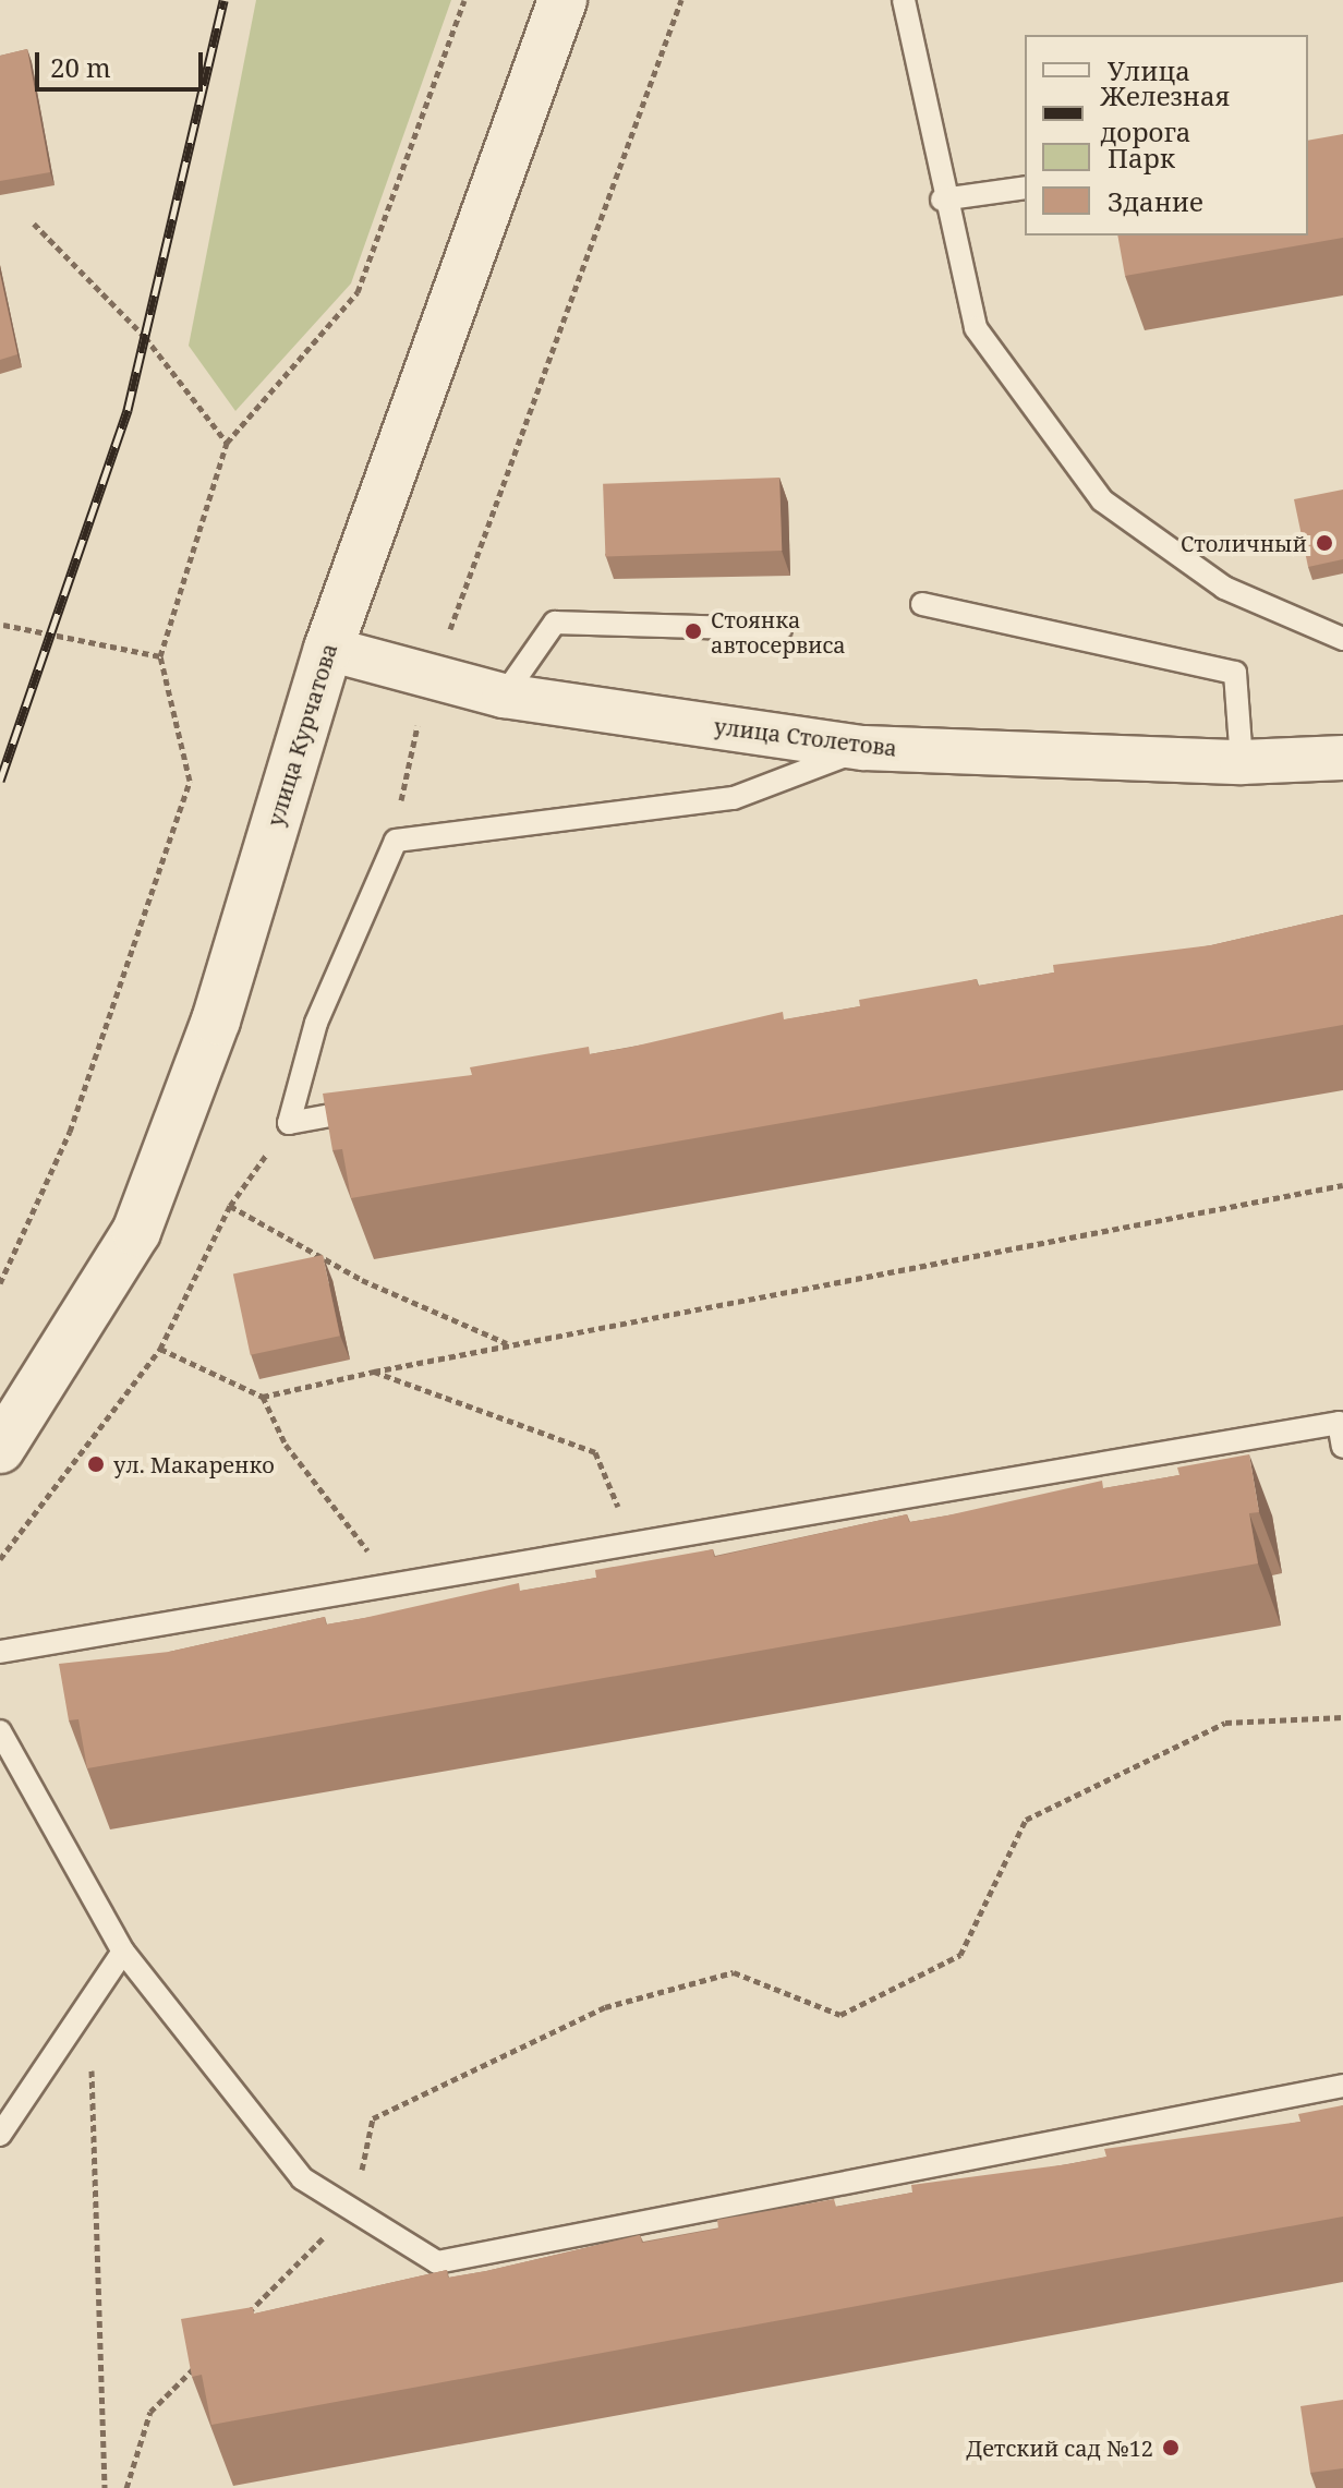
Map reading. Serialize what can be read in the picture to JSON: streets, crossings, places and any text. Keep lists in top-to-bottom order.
{
  "streets": {
    "main road": ["улица Курчатова"],
    "street": ["улица Столетова"]
  },
  "crossings": [
    ["улица Курчатова", "улица Столетова"]
  ],
  "places": [
    "Столичный",
    "Стоянка автосервиса",
    "ул. Макаренко",
    "Детский сад №12"
  ],
  "legend": [
    "Улица",
    "Железная дорога",
    "Парк",
    "Здание"
  ],
  "scale_bar": "20 m"
}
